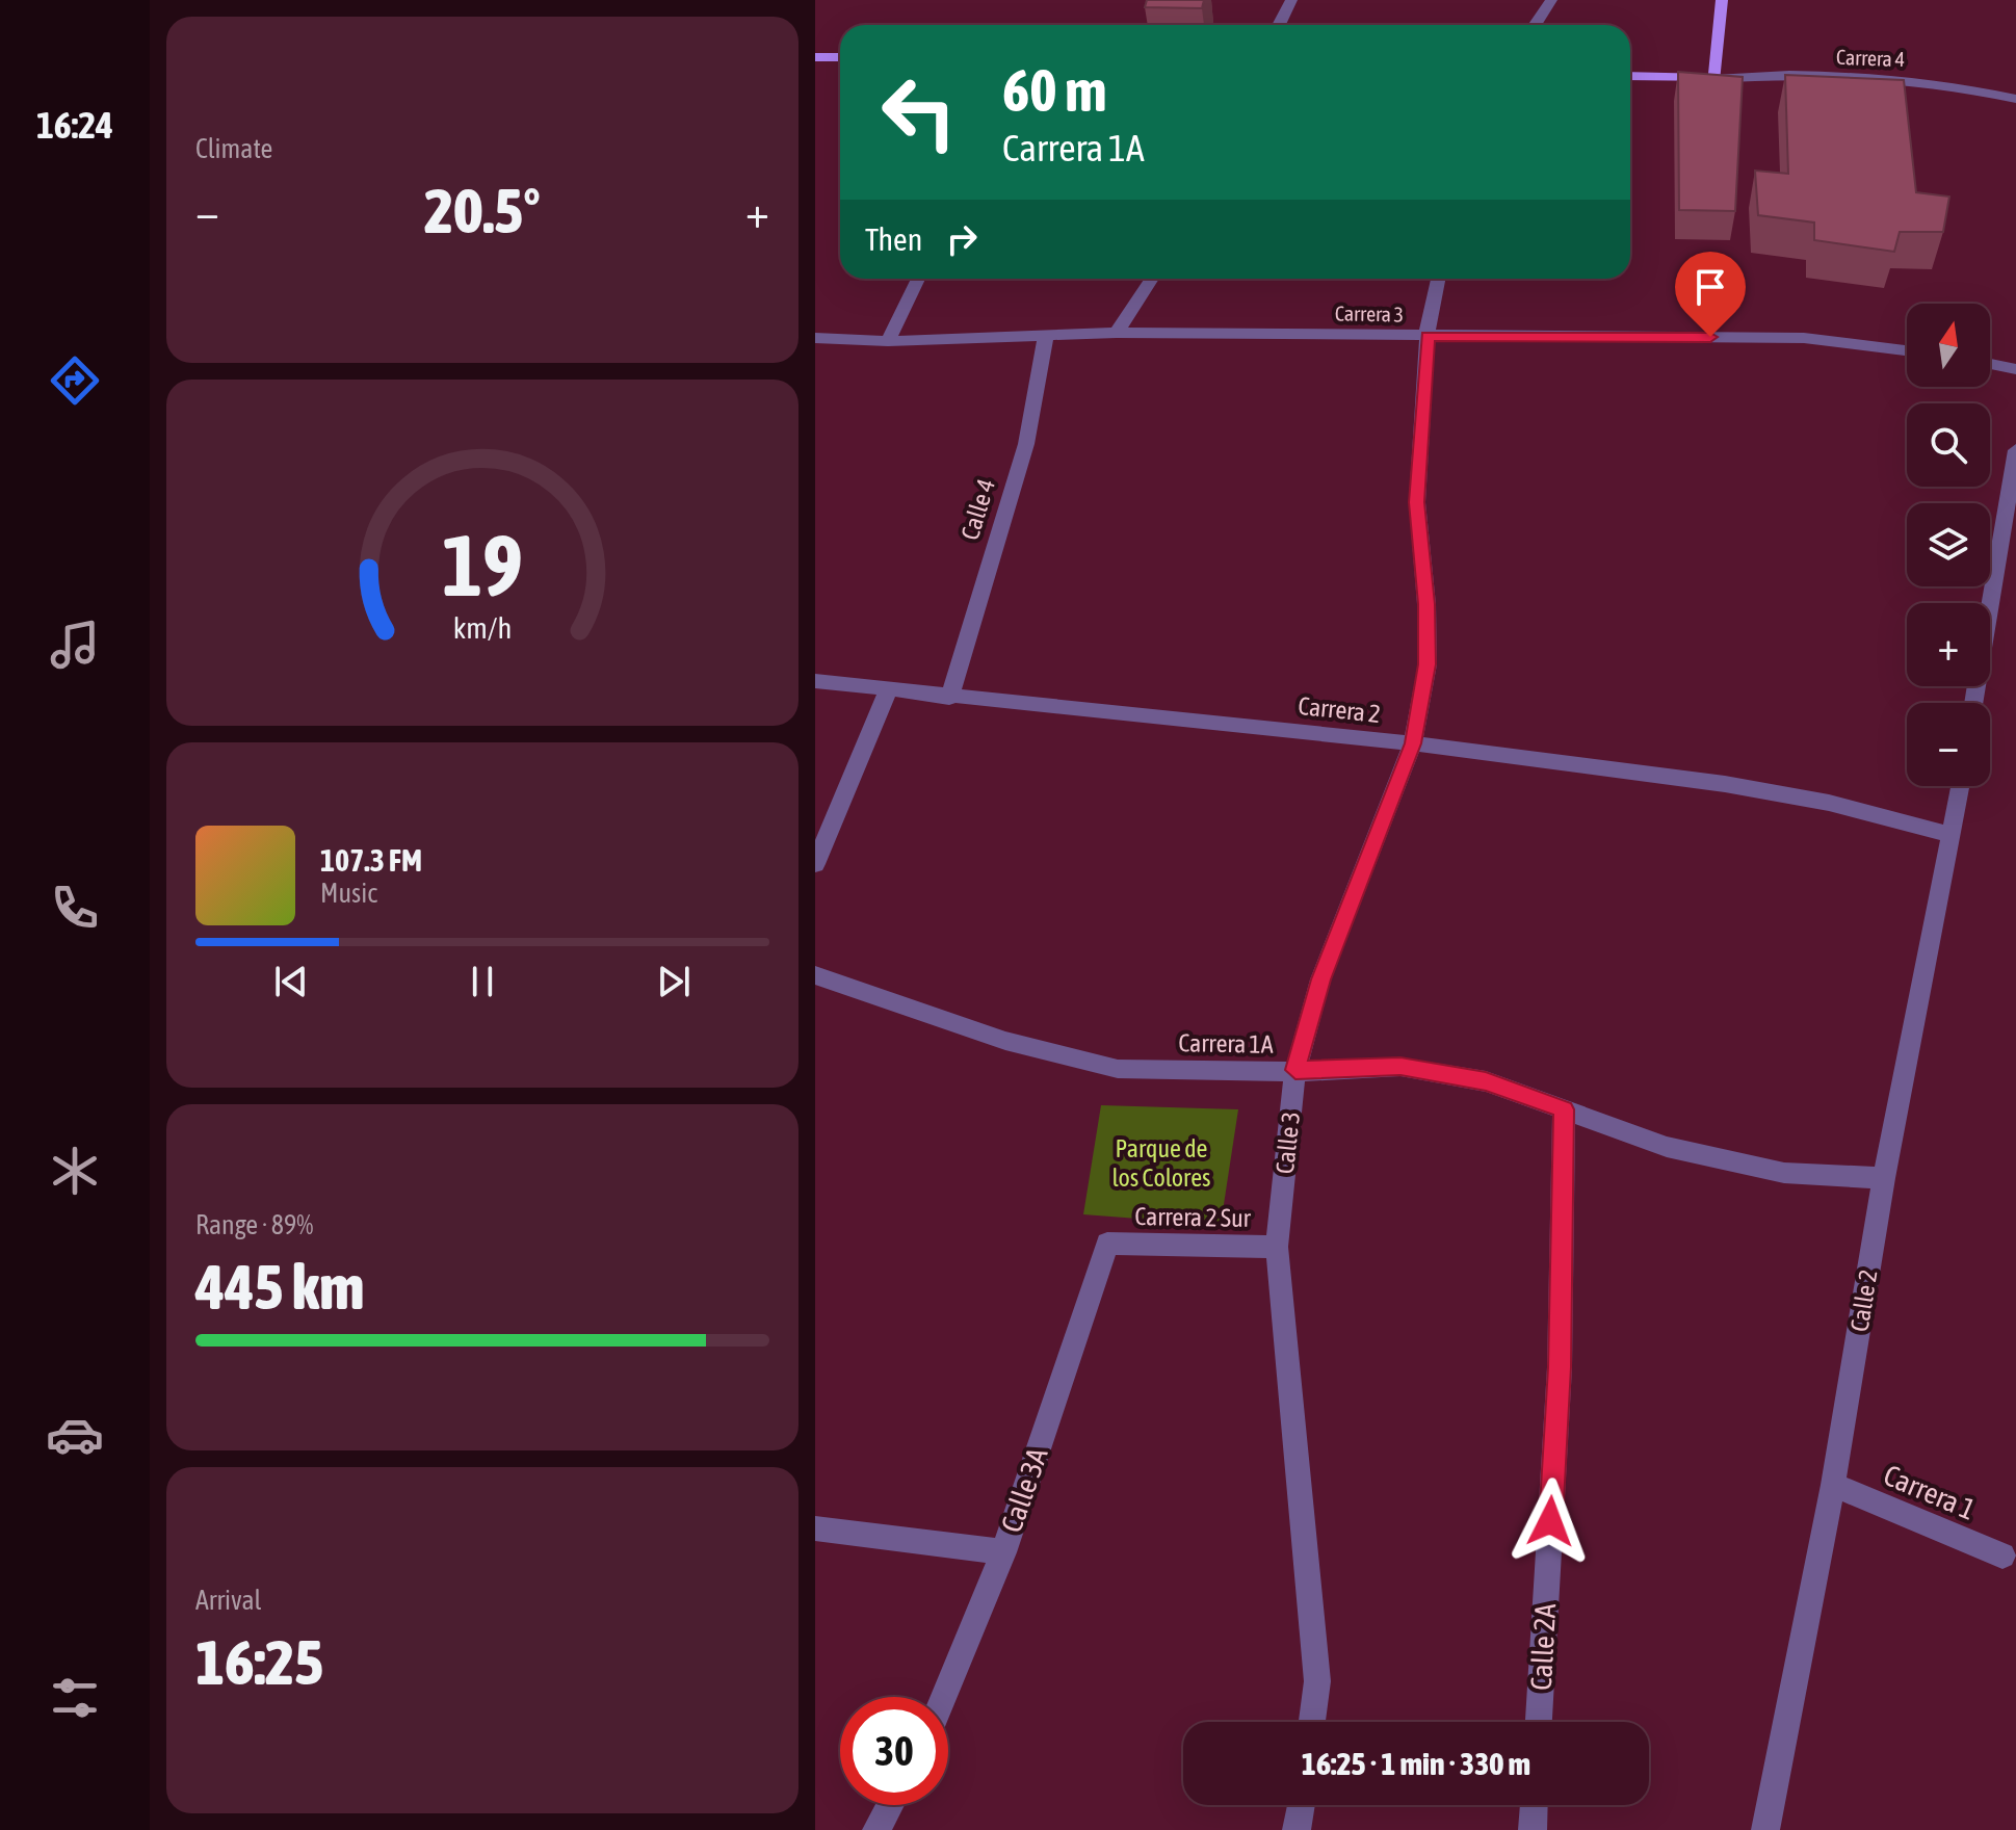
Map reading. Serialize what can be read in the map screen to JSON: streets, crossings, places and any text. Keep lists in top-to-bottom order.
{
  "streets": {
    "main road": ["Carrera 4"],
    "street": [
      "Carrera 3",
      "Calle 4",
      "Carrera 2",
      "Carrera 1A",
      "Calle 3",
      "Carrera 2 Sur",
      "Calle 2",
      "Calle 3A",
      "Carrera 1",
      "Calle 2A"
    ]
  },
  "crossings": [
    ["Carrera 3", "Calle 4"],
    ["Carrera 3", "Calle 3"],
    ["Calle 4", "Carrera 2"],
    ["Carrera 2", "Calle 3"],
    ["Carrera 2", "Calle 2"],
    ["Carrera 1A", "Calle 3"],
    ["Carrera 1A", "Calle 2"],
    ["Carrera 1A", "Calle 2A"],
    ["Calle 3", "Carrera 2 Sur"],
    ["Carrera 2 Sur", "Calle 3A"],
    ["Calle 2", "Carrera 1"]
  ],
  "parks": ["Parque de los Colores"],
  "north": "top",
  "page": {
    "tabs": "16:24",
    "tile": [
      "Climate",
      ["Range · 89%", "445 km"],
      ["Arrival", "16:25"]
    ],
    "turn": ["60 m", "Carrera 1A"],
    "heat": ["−", "20.5°", "+"],
    "then": "Then",
    "map_buttons": ["+", "−"],
    "song": ["107.3 FM", "Music"],
    "limit": "30",
    "trip": "16:25 · 1 min · 330 m",
    "gauge": ["19", "km/h"]
  }
}
